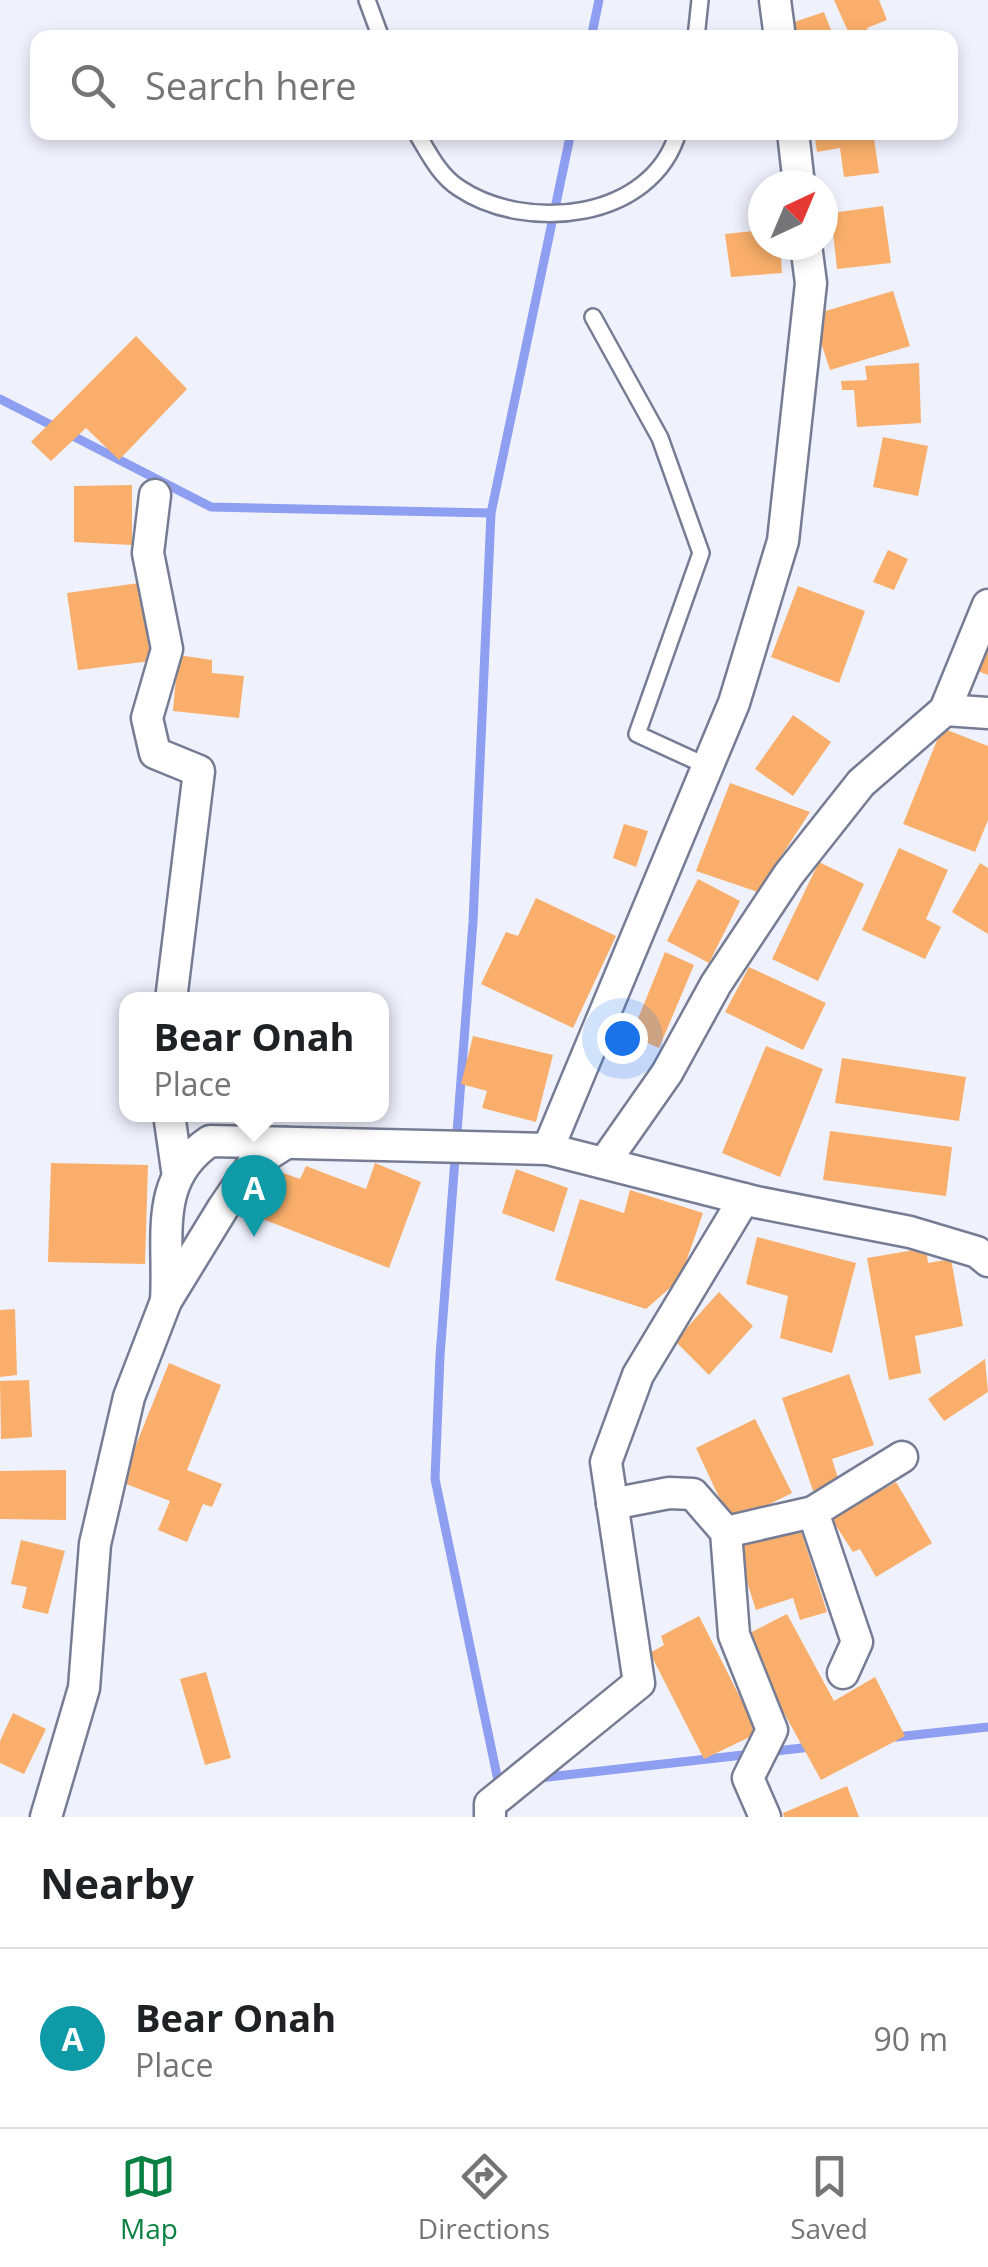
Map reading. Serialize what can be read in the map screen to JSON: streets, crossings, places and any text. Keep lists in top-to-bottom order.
{
  "north": "top right",
  "page": {
    "search": "Search here",
    "popup": ["Bear Onah", "Place"],
    "pins": "A",
    "heading": "Nearby",
    "list": [
      {
        "mark": "A",
        "name": "Bear Onah",
        "note": "Place",
        "value": "90 m"
      }
    ],
    "nav": ["Map", "Directions", "Saved"]
  }
}
